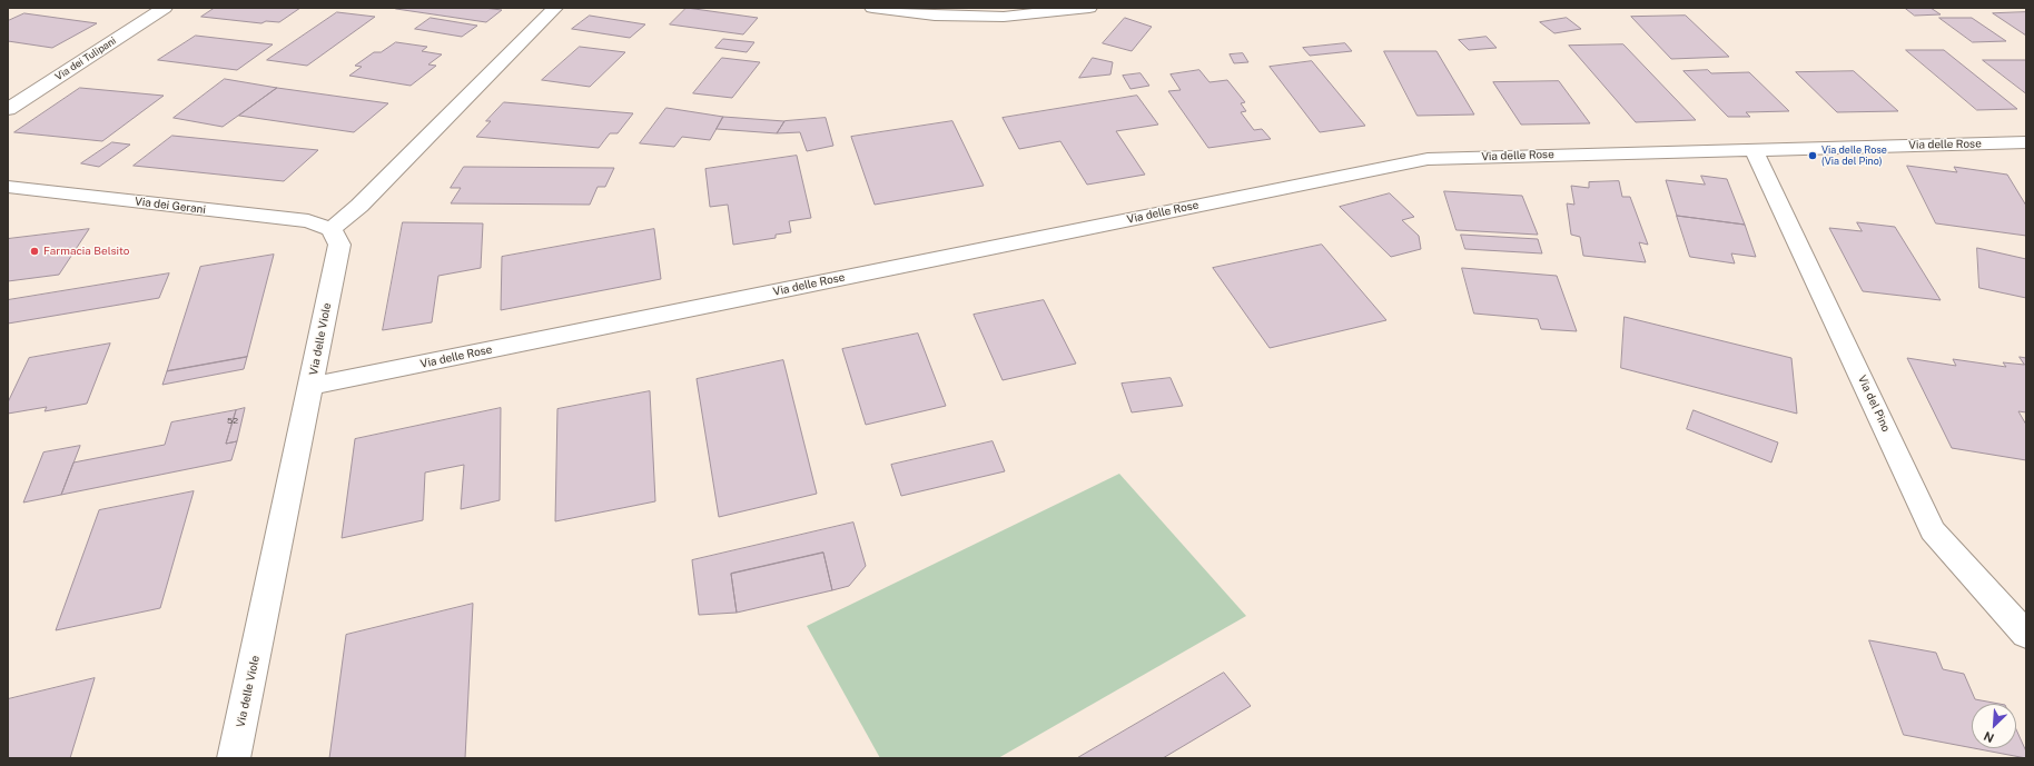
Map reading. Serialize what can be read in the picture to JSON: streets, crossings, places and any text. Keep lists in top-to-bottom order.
{
  "streets": {
    "street": [
      "Via dei Tulipani",
      "Via delle Rose",
      "Via dei Gerani",
      "Via delle Viole",
      "Via del Pino"
    ]
  },
  "crossings": [
    ["Via delle Rose", "Via delle Viole"],
    ["Via delle Rose", "Via del Pino"],
    ["Via dei Gerani", "Via delle Viole"]
  ],
  "places": ["Via delle Rose (Via del Pino)", "Farmacia Belsito"],
  "house_numbers": ["52"],
  "north": "bottom left"
}
